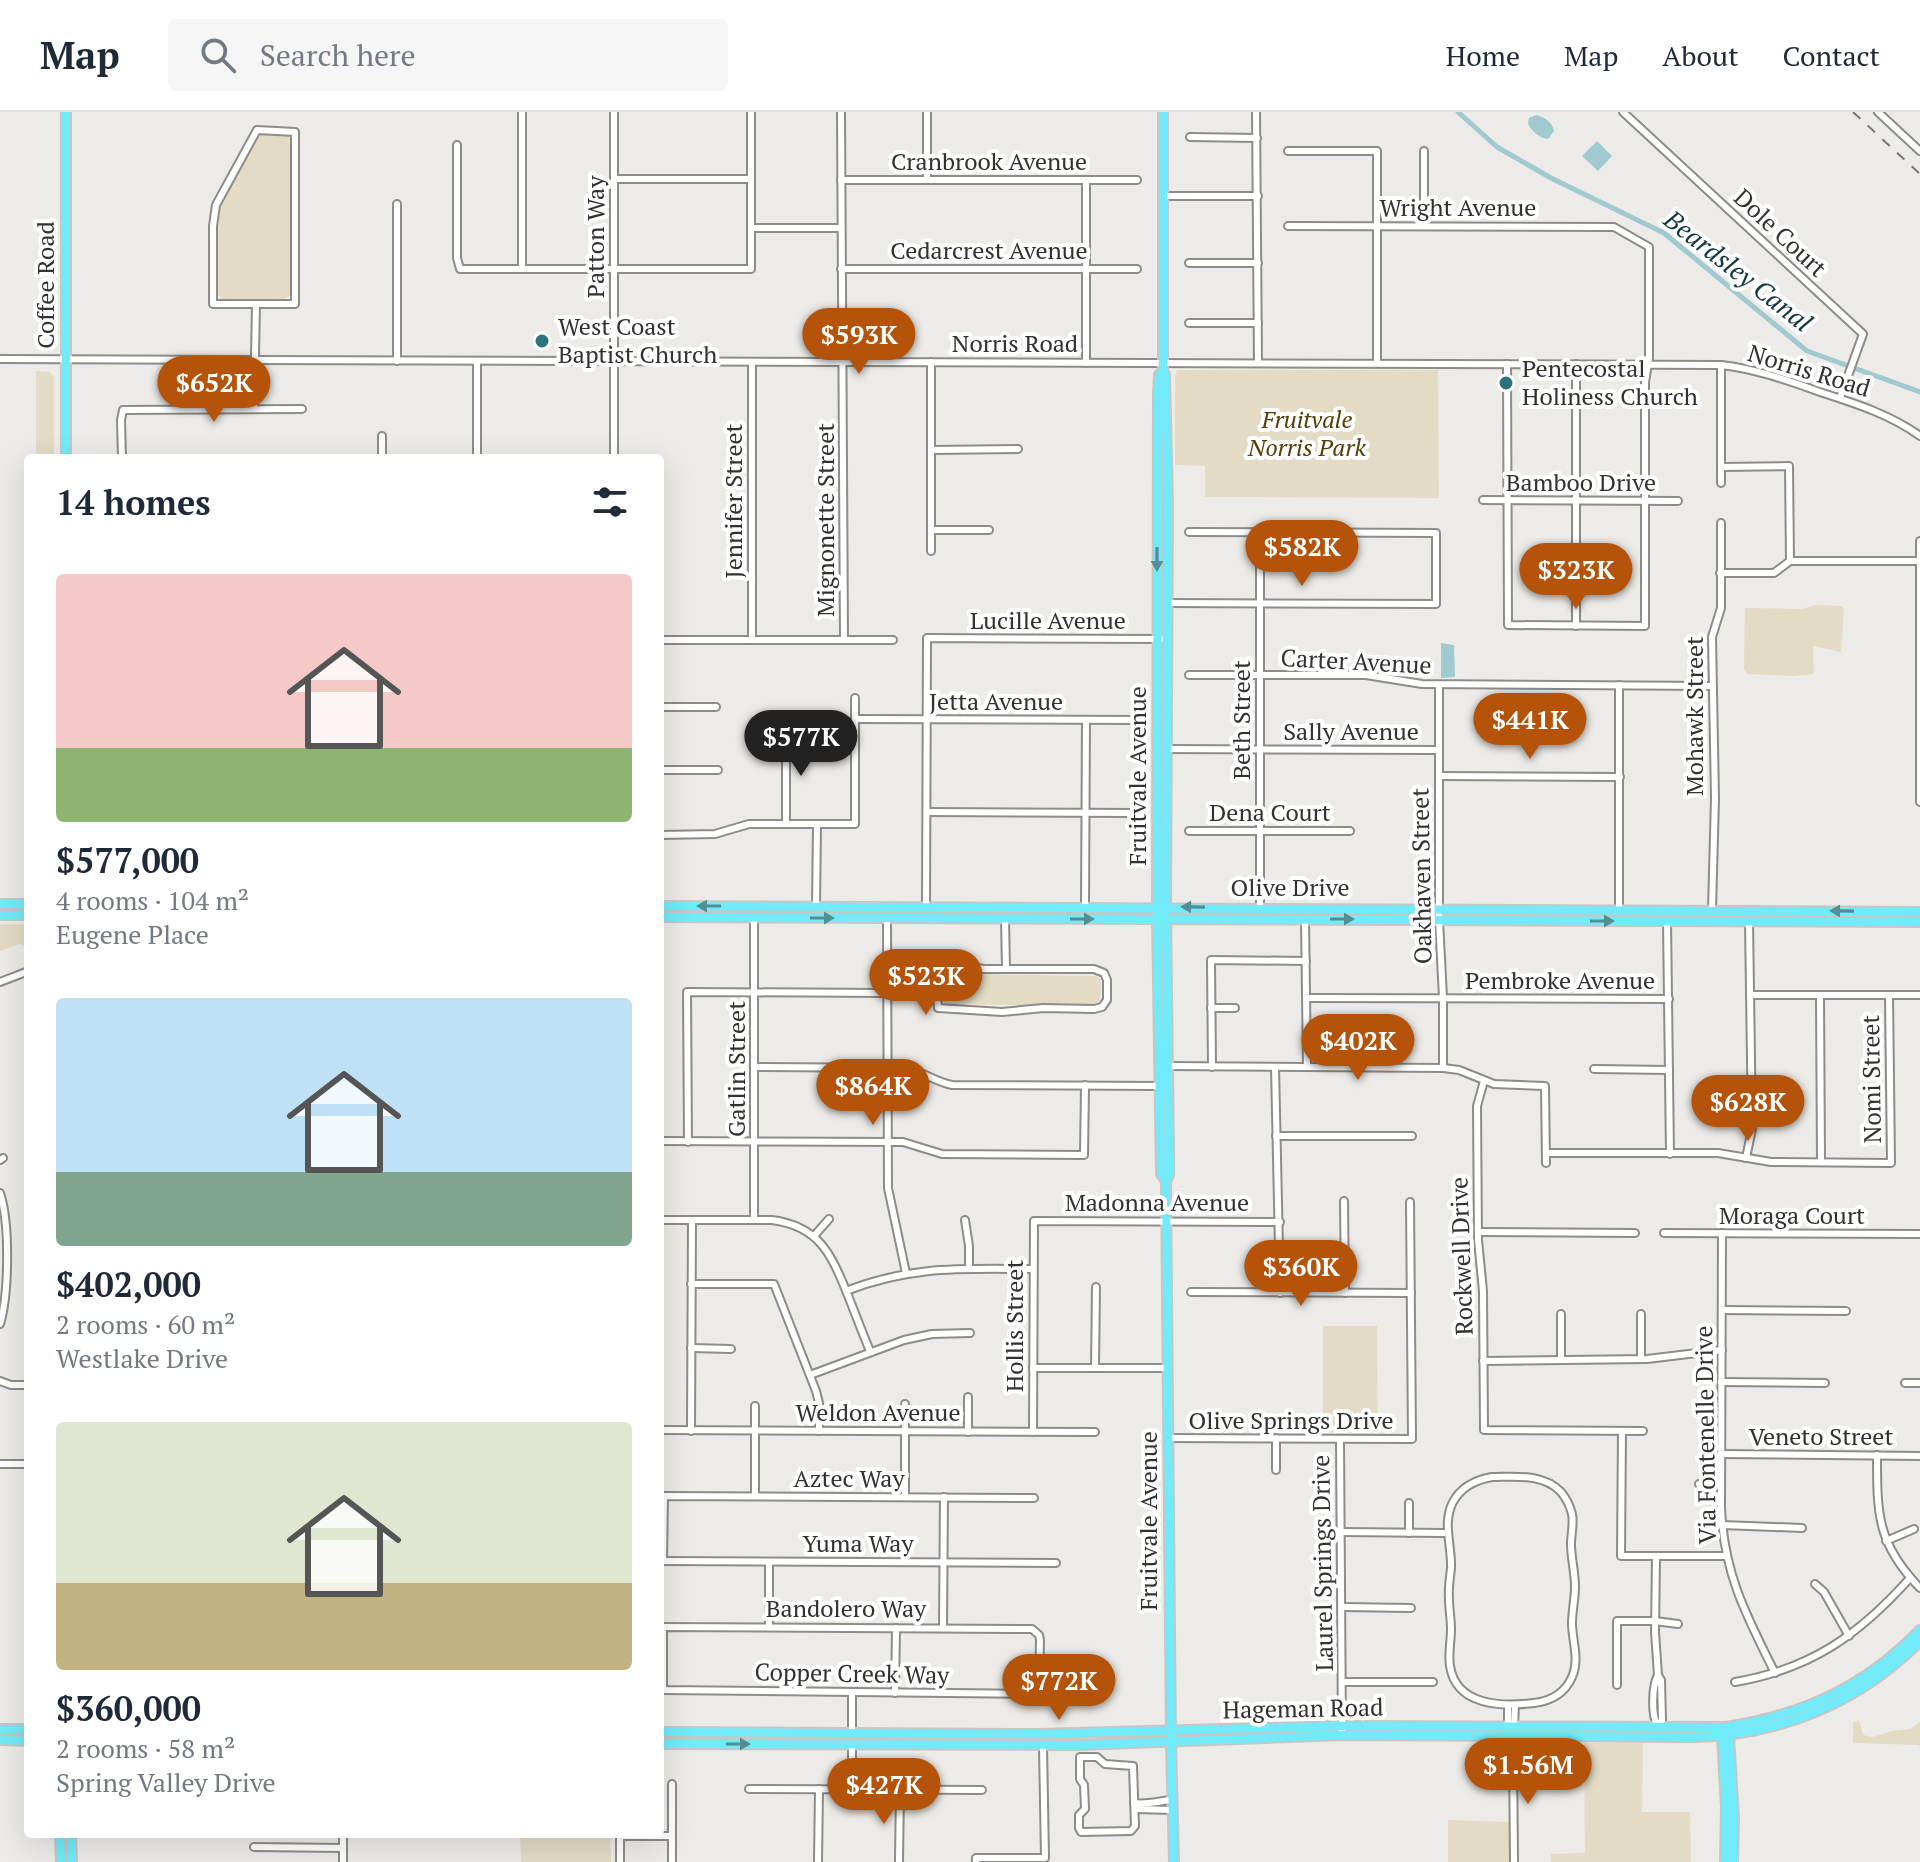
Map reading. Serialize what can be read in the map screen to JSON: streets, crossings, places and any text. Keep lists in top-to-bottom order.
{
  "streets": {
    "main road": [
      "Coffee Road",
      "Fruitvale Avenue",
      "Olive Drive",
      "Hageman Road"
    ],
    "street": [
      "Cranbrook Avenue",
      "Wright Avenue",
      "Dole Court",
      "Patton Way",
      "Cedarcrest Avenue",
      "Norris Road",
      "Bamboo Drive",
      "Jennifer Street",
      "Mignonette Street",
      "Lucille Avenue",
      "Carter Avenue",
      "Jetta Avenue",
      "Mohawk Street",
      "Beth Street",
      "Sally Avenue",
      "Dena Court",
      "Oakhaven Street",
      "Pembroke Avenue",
      "Gatlin Street",
      "Nomi Street",
      "Madonna Avenue",
      "Moraga Court",
      "Rockwell Drive",
      "Hollis Street",
      "Weldon Avenue",
      "Olive Springs Drive",
      "Via Fontenelle Drive",
      "Veneto Street",
      "Aztec Way",
      "Yuma Way",
      "Laurel Springs Drive",
      "Bandolero Way",
      "Copper Creek Way"
    ]
  },
  "crossings": [
    ["Cranbrook Avenue", "Mignonette Street"],
    ["Wright Avenue", "Norris Road"],
    ["Dole Court", "Norris Road"],
    ["Patton Way", "Norris Road"],
    ["Cedarcrest Avenue", "Mignonette Street"],
    ["Coffee Road", "Norris Road"],
    ["Norris Road", "Jennifer Street"],
    ["Norris Road", "Mignonette Street"],
    ["Norris Road", "Fruitvale Avenue"],
    ["Lucille Avenue", "Jetta Avenue"],
    ["Lucille Avenue", "Fruitvale Avenue"],
    ["Carter Avenue", "Mohawk Street"],
    ["Carter Avenue", "Beth Street"],
    ["Carter Avenue", "Oakhaven Street"],
    ["Mohawk Street", "Olive Drive"],
    ["Beth Street", "Sally Avenue"],
    ["Beth Street", "Dena Court"],
    ["Beth Street", "Olive Drive"],
    ["Sally Avenue", "Fruitvale Avenue"],
    ["Sally Avenue", "Oakhaven Street"],
    ["Fruitvale Avenue", "Olive Drive"],
    ["Fruitvale Avenue", "Madonna Avenue"],
    ["Fruitvale Avenue", "Olive Springs Drive"],
    ["Fruitvale Avenue", "Hageman Road"],
    ["Oakhaven Street", "Olive Drive"],
    ["Oakhaven Street", "Pembroke Avenue"],
    ["Olive Drive", "Gatlin Street"],
    ["Madonna Avenue", "Hollis Street"],
    ["Moraga Court", "Via Fontenelle Drive"],
    ["Hollis Street", "Weldon Avenue"],
    ["Olive Springs Drive", "Laurel Springs Drive"],
    ["Via Fontenelle Drive", "Veneto Street"],
    ["Laurel Springs Drive", "Hageman Road"],
    ["Bandolero Way", "Copper Creek Way"]
  ],
  "water": ["Beardsley Canal"],
  "parks": ["Fruitvale Norris Park"],
  "places": ["West Coast Baptist Church", "Pentecostal Holiness Church"],
  "page": {
    "header": "Map",
    "search": "Search here",
    "nav": [
      "Home",
      "Map",
      "About",
      "Contact"
    ],
    "price": [
      "$593K",
      "$652K",
      "$582K",
      "$323K",
      "$441K",
      "$577K",
      "$523K",
      "$402K",
      "$864K",
      "$628K",
      "$360K",
      "$772K",
      "$1.56M",
      "$427K"
    ],
    "heading": "14 homes",
    "list": [
      {
        "name": "$577,000",
        "note": "4 rooms · 104 m² · Eugene Place"
      },
      {
        "name": "$402,000",
        "note": "2 rooms · 60 m² · Westlake Drive"
      },
      {
        "name": "$360,000",
        "note": "2 rooms · 58 m² · Spring Valley Drive"
      }
    ]
  }
}
